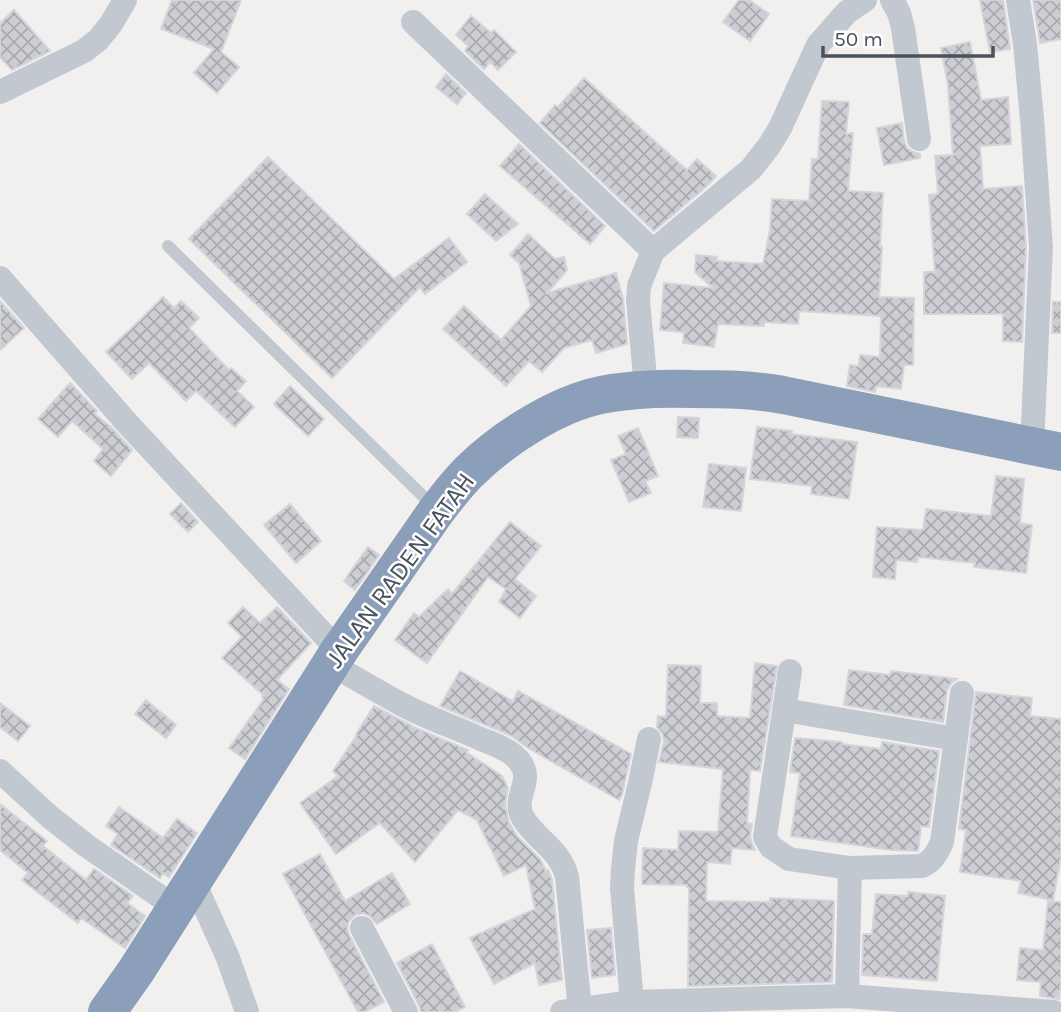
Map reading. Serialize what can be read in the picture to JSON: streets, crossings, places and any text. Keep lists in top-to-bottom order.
{
  "streets": {
    "highway": ["JALAN RADEN FATAH"]
  },
  "scale_bar": "50 m"
}
